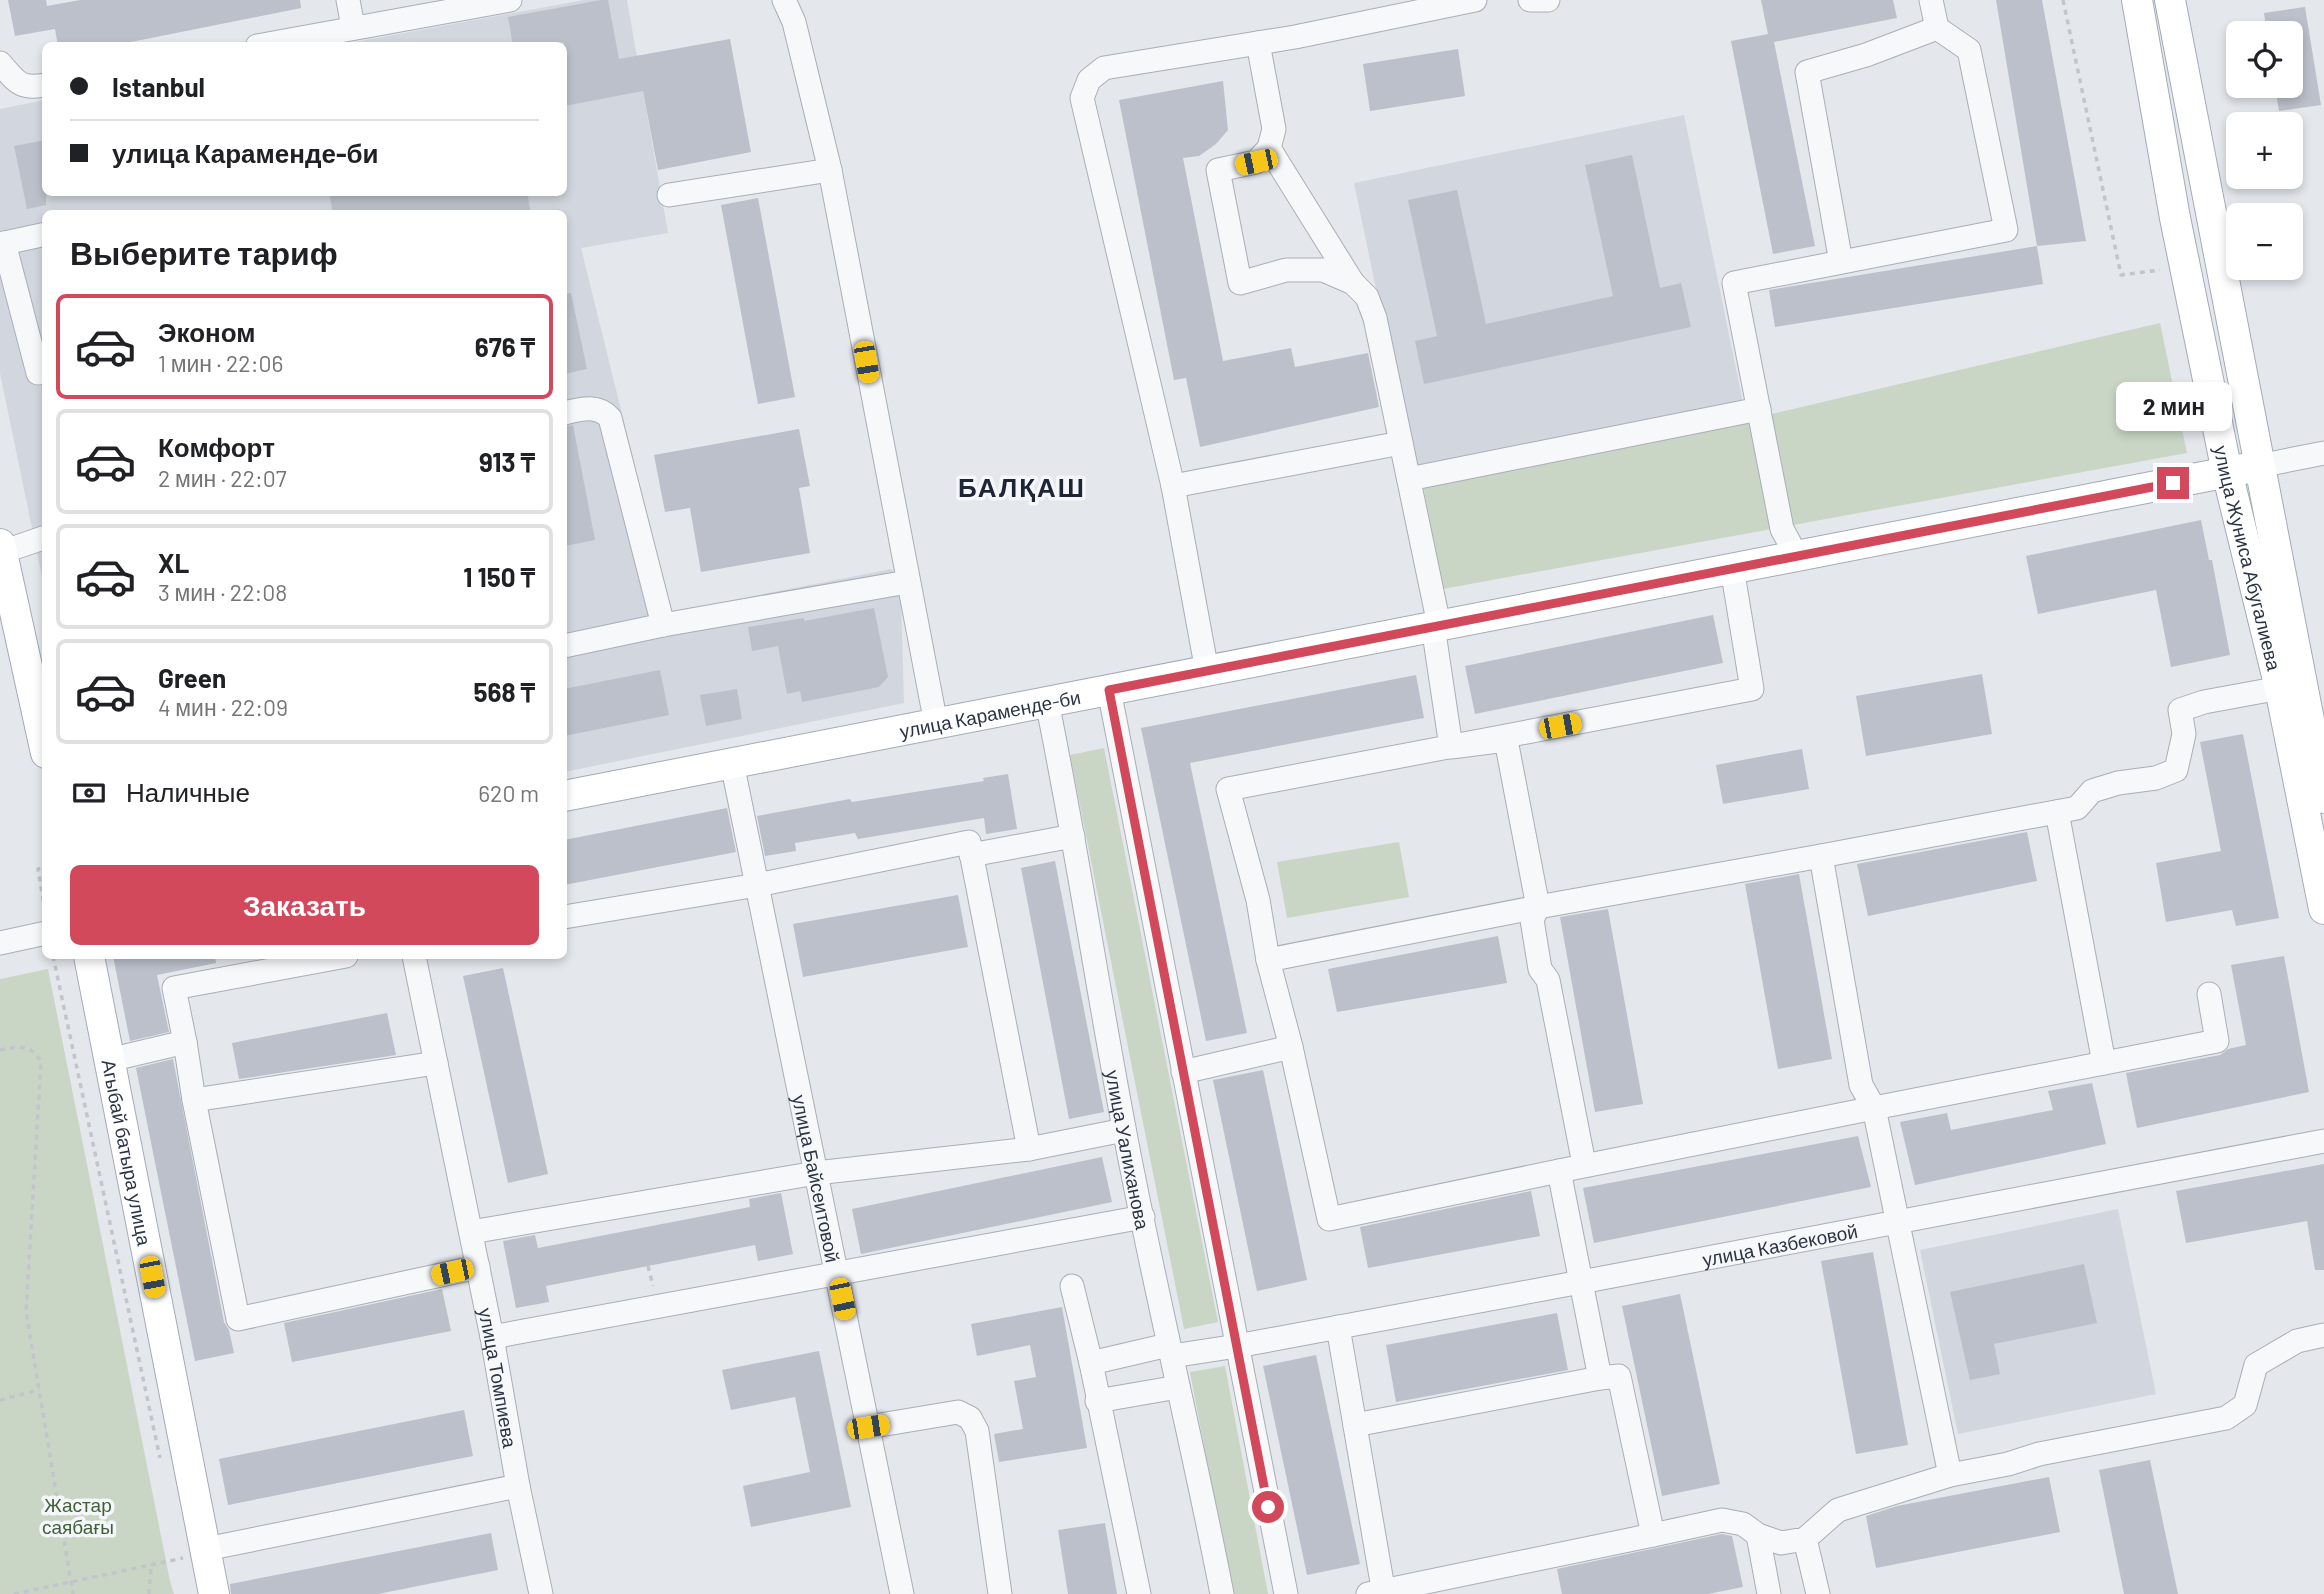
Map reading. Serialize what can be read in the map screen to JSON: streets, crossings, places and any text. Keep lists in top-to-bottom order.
{
  "streets": {
    "main road": ["улица Жуниса Абугалиева", "улица Караменде-би", "Агыбай батыра улица"],
    "street": [
      "улица Уалиханова",
      "улица Байсеитовой",
      "улица Казбековой",
      "улица Томпиева"
    ]
  },
  "crossings": [
    ["улица Жуниса Абугалиева", "улица Караменде-би"],
    ["улица Караменде-би", "улица Уалиханова"],
    ["улица Караменде-би", "улица Байсеитовой"],
    ["улица Уалиханова", "улица Казбековой"]
  ],
  "districts": ["БАЛҚАШ"],
  "parks": ["Жастар саябағы"],
  "page": {
    "map_buttons": ["+", "−"],
    "banner": ["Istanbul", "улица Караменде-би"],
    "heading": "Выберите тариф",
    "list": [
      {
        "name": "Эконом",
        "note": "1 мин · 22:06",
        "value": "676 ₸"
      },
      {
        "name": "Комфорт",
        "note": "2 мин · 22:07",
        "value": "913 ₸"
      },
      {
        "name": "XL",
        "note": "3 мин · 22:08",
        "value": "1 150 ₸"
      },
      {
        "name": "Green",
        "note": "4 мин · 22:09",
        "value": "568 ₸"
      }
    ],
    "bubble": "2 мин",
    "pay": ["Наличные", "620 m"],
    "buttons": "Заказать"
  }
}
